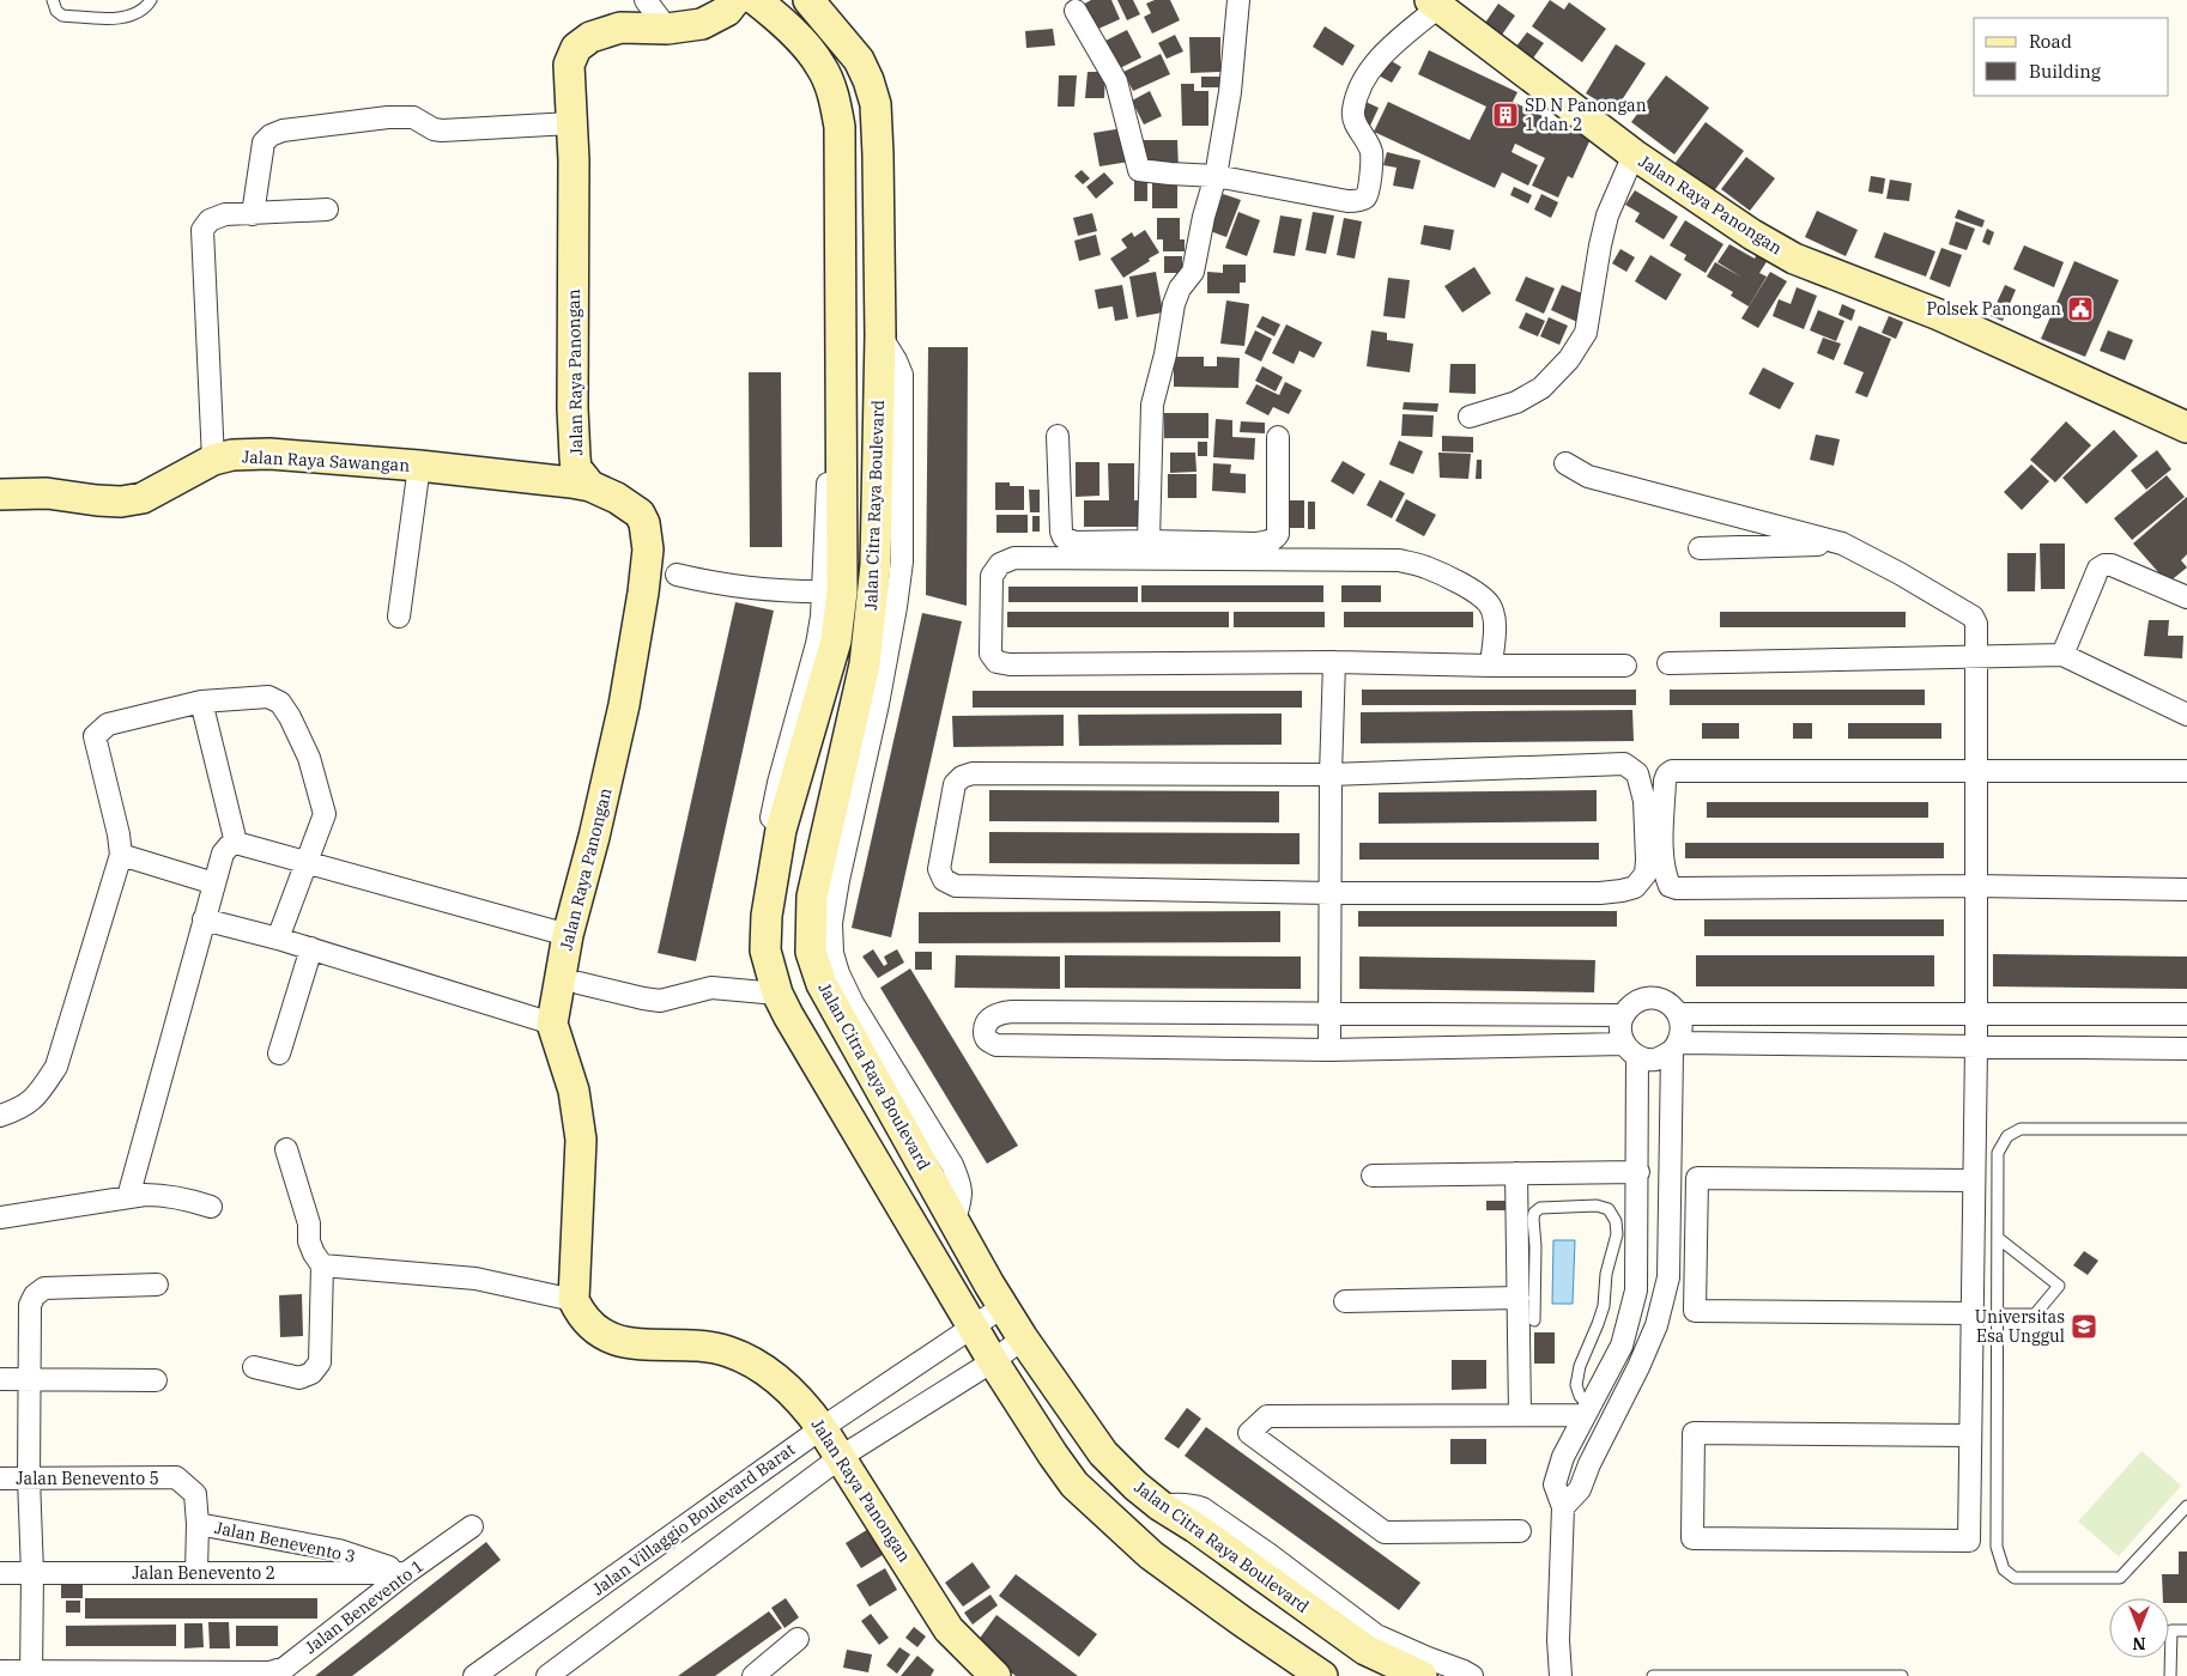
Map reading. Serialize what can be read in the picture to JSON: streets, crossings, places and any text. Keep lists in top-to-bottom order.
{
  "streets": {
    "main road": ["Jalan Raya Panongan", "Jalan Raya Sawangan", "Jalan Citra Raya Boulevard"],
    "street": [
      "Jalan Benevento 5",
      "Jalan Villaggio Boulevard Barat",
      "Jalan Benevento 3",
      "Jalan Benevento 2",
      "Jalan Benevento 1"
    ]
  },
  "crossings": [
    ["Jalan Raya Panongan", "Jalan Raya Sawangan"],
    ["Jalan Raya Panongan", "Jalan Villaggio Boulevard Barat"],
    ["Jalan Citra Raya Boulevard", "Jalan Villaggio Boulevard Barat"],
    ["Jalan Benevento 5", "Jalan Benevento 3"],
    ["Jalan Benevento 3", "Jalan Benevento 2"],
    ["Jalan Benevento 3", "Jalan Benevento 1"],
    ["Jalan Benevento 2", "Jalan Benevento 1"]
  ],
  "places": {
    "building": ["SD N Panongan 1 dan 2"],
    "public building": ["Polsek Panongan"],
    "school or university": ["Universitas Esa Unggul"]
  },
  "legend": ["Road", "Building"],
  "north": "bottom"
}
